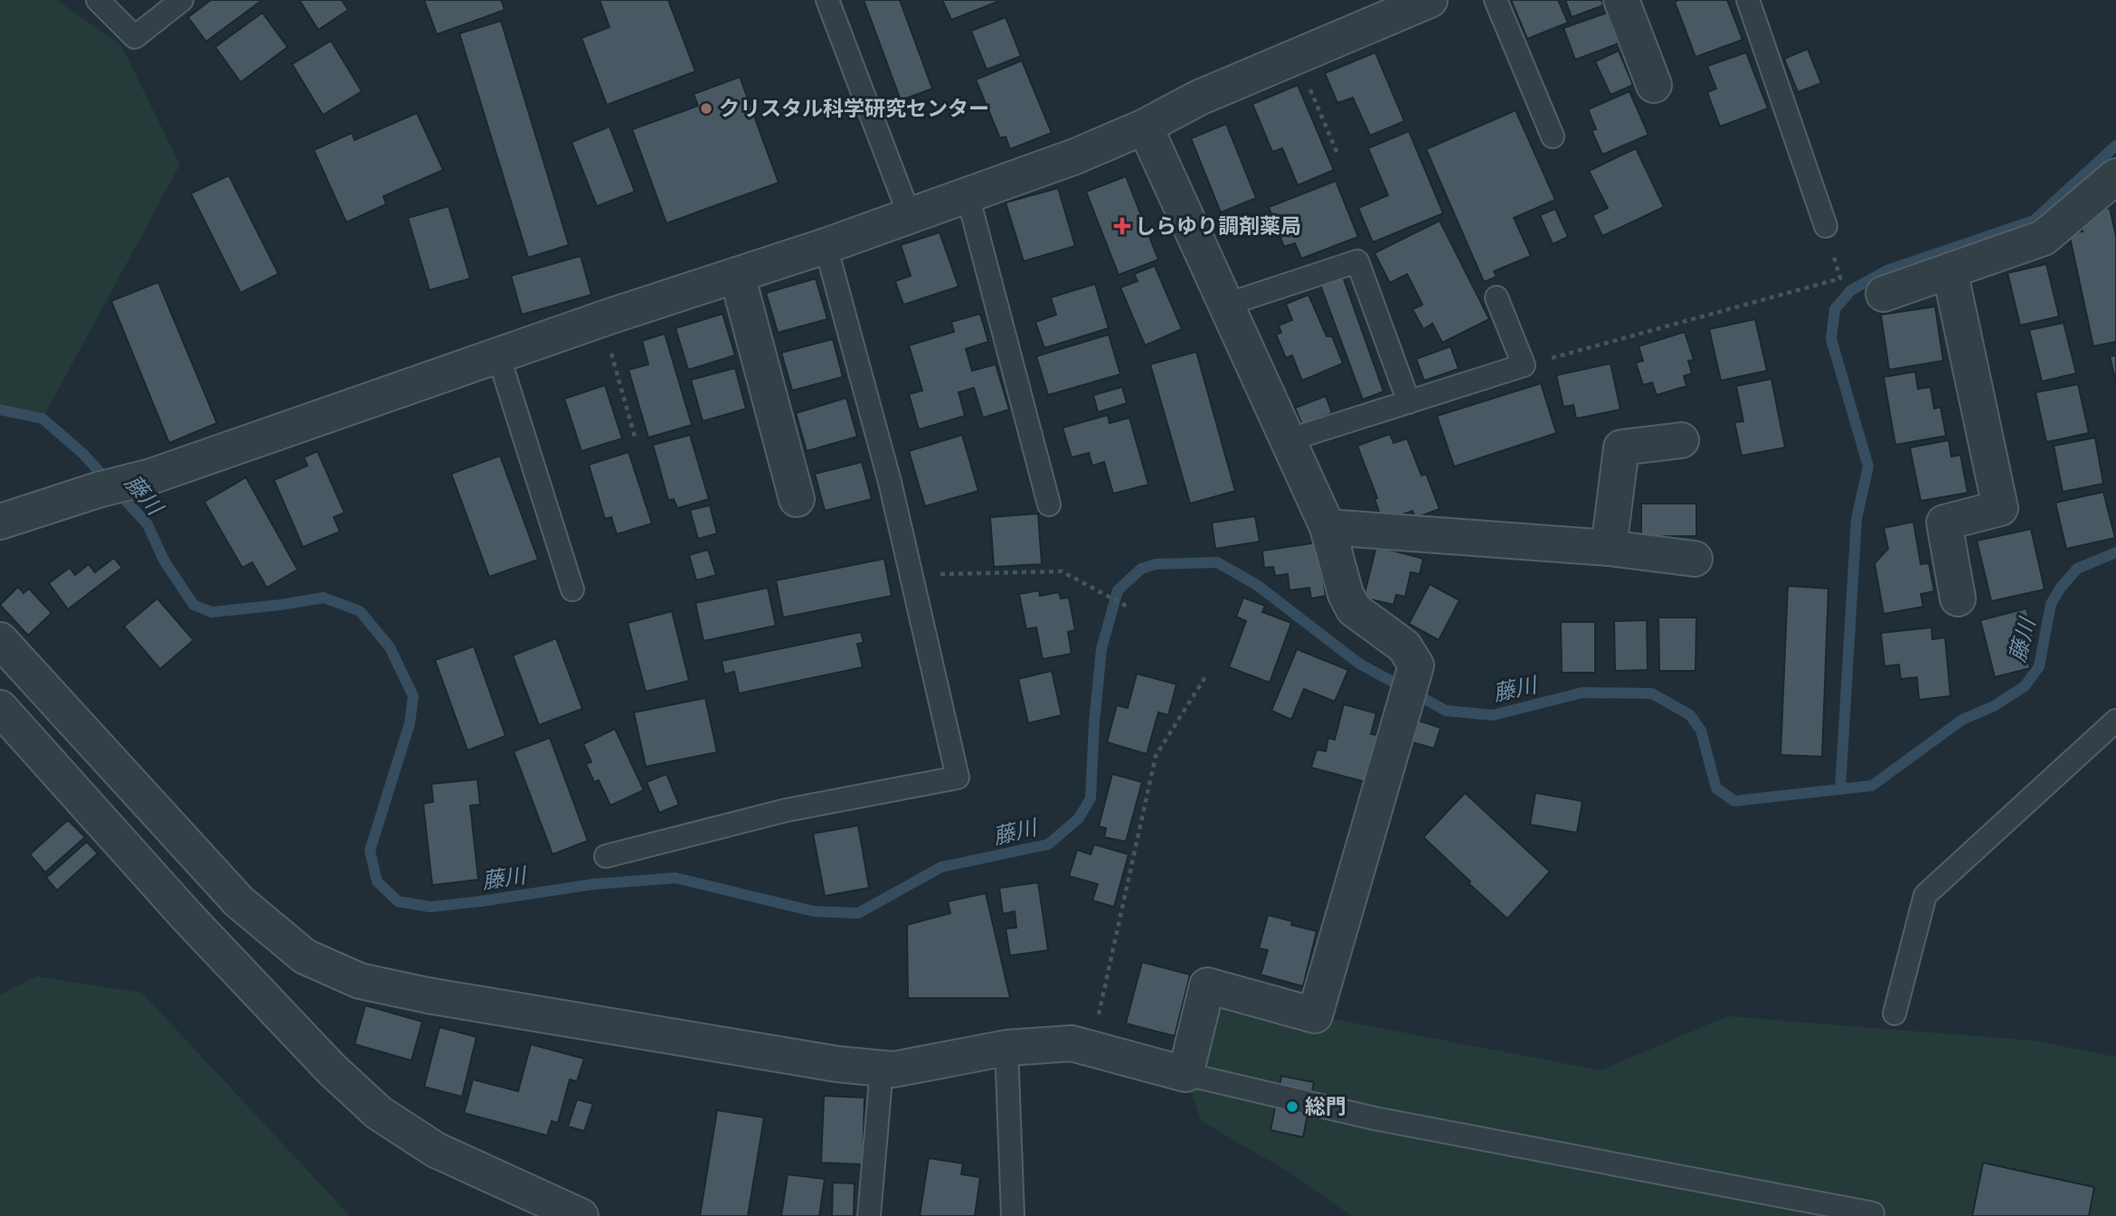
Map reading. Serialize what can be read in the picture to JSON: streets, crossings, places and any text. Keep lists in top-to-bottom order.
{
  "water": ["藤川"],
  "places": {
    "other": ["クリスタル科学研究センター", "総門"],
    "health": ["しらゆり調剤薬局"]
  }
}
